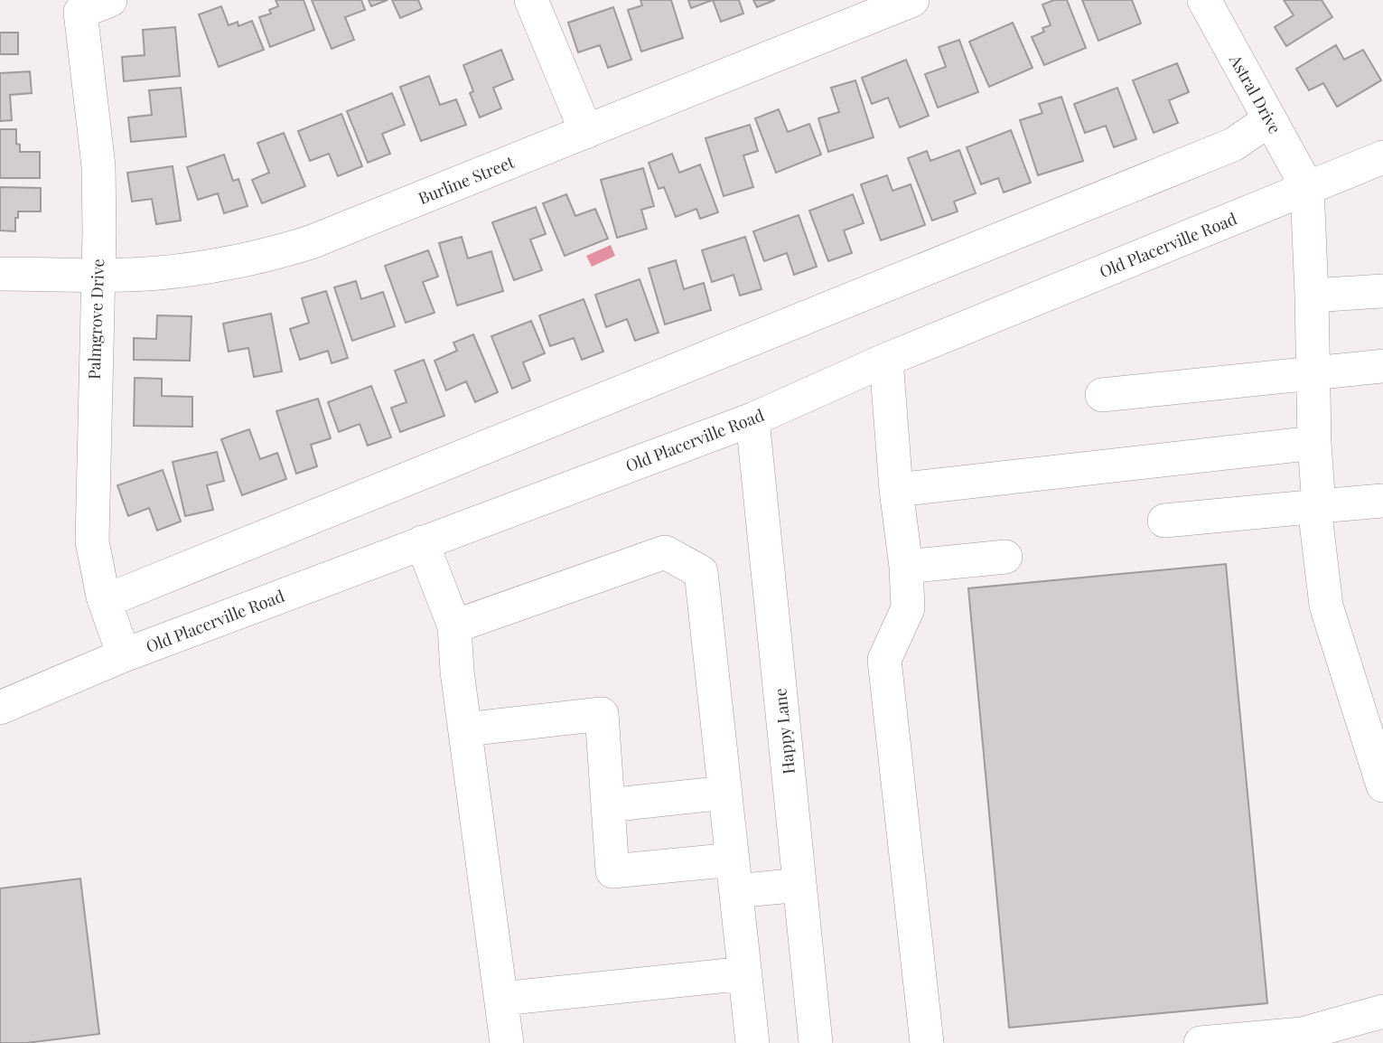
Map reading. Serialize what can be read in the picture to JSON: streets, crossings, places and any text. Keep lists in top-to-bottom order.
{
  "streets": {
    "street": [
      "Astral Drive",
      "Burline Street",
      "Old Placerville Road",
      "Palmgrove Drive",
      "Happy Lane"
    ]
  },
  "crossings": [
    ["Astral Drive", "Old Placerville Road"],
    ["Burline Street", "Palmgrove Drive"],
    ["Old Placerville Road", "Palmgrove Drive"],
    ["Old Placerville Road", "Happy Lane"]
  ]
}
